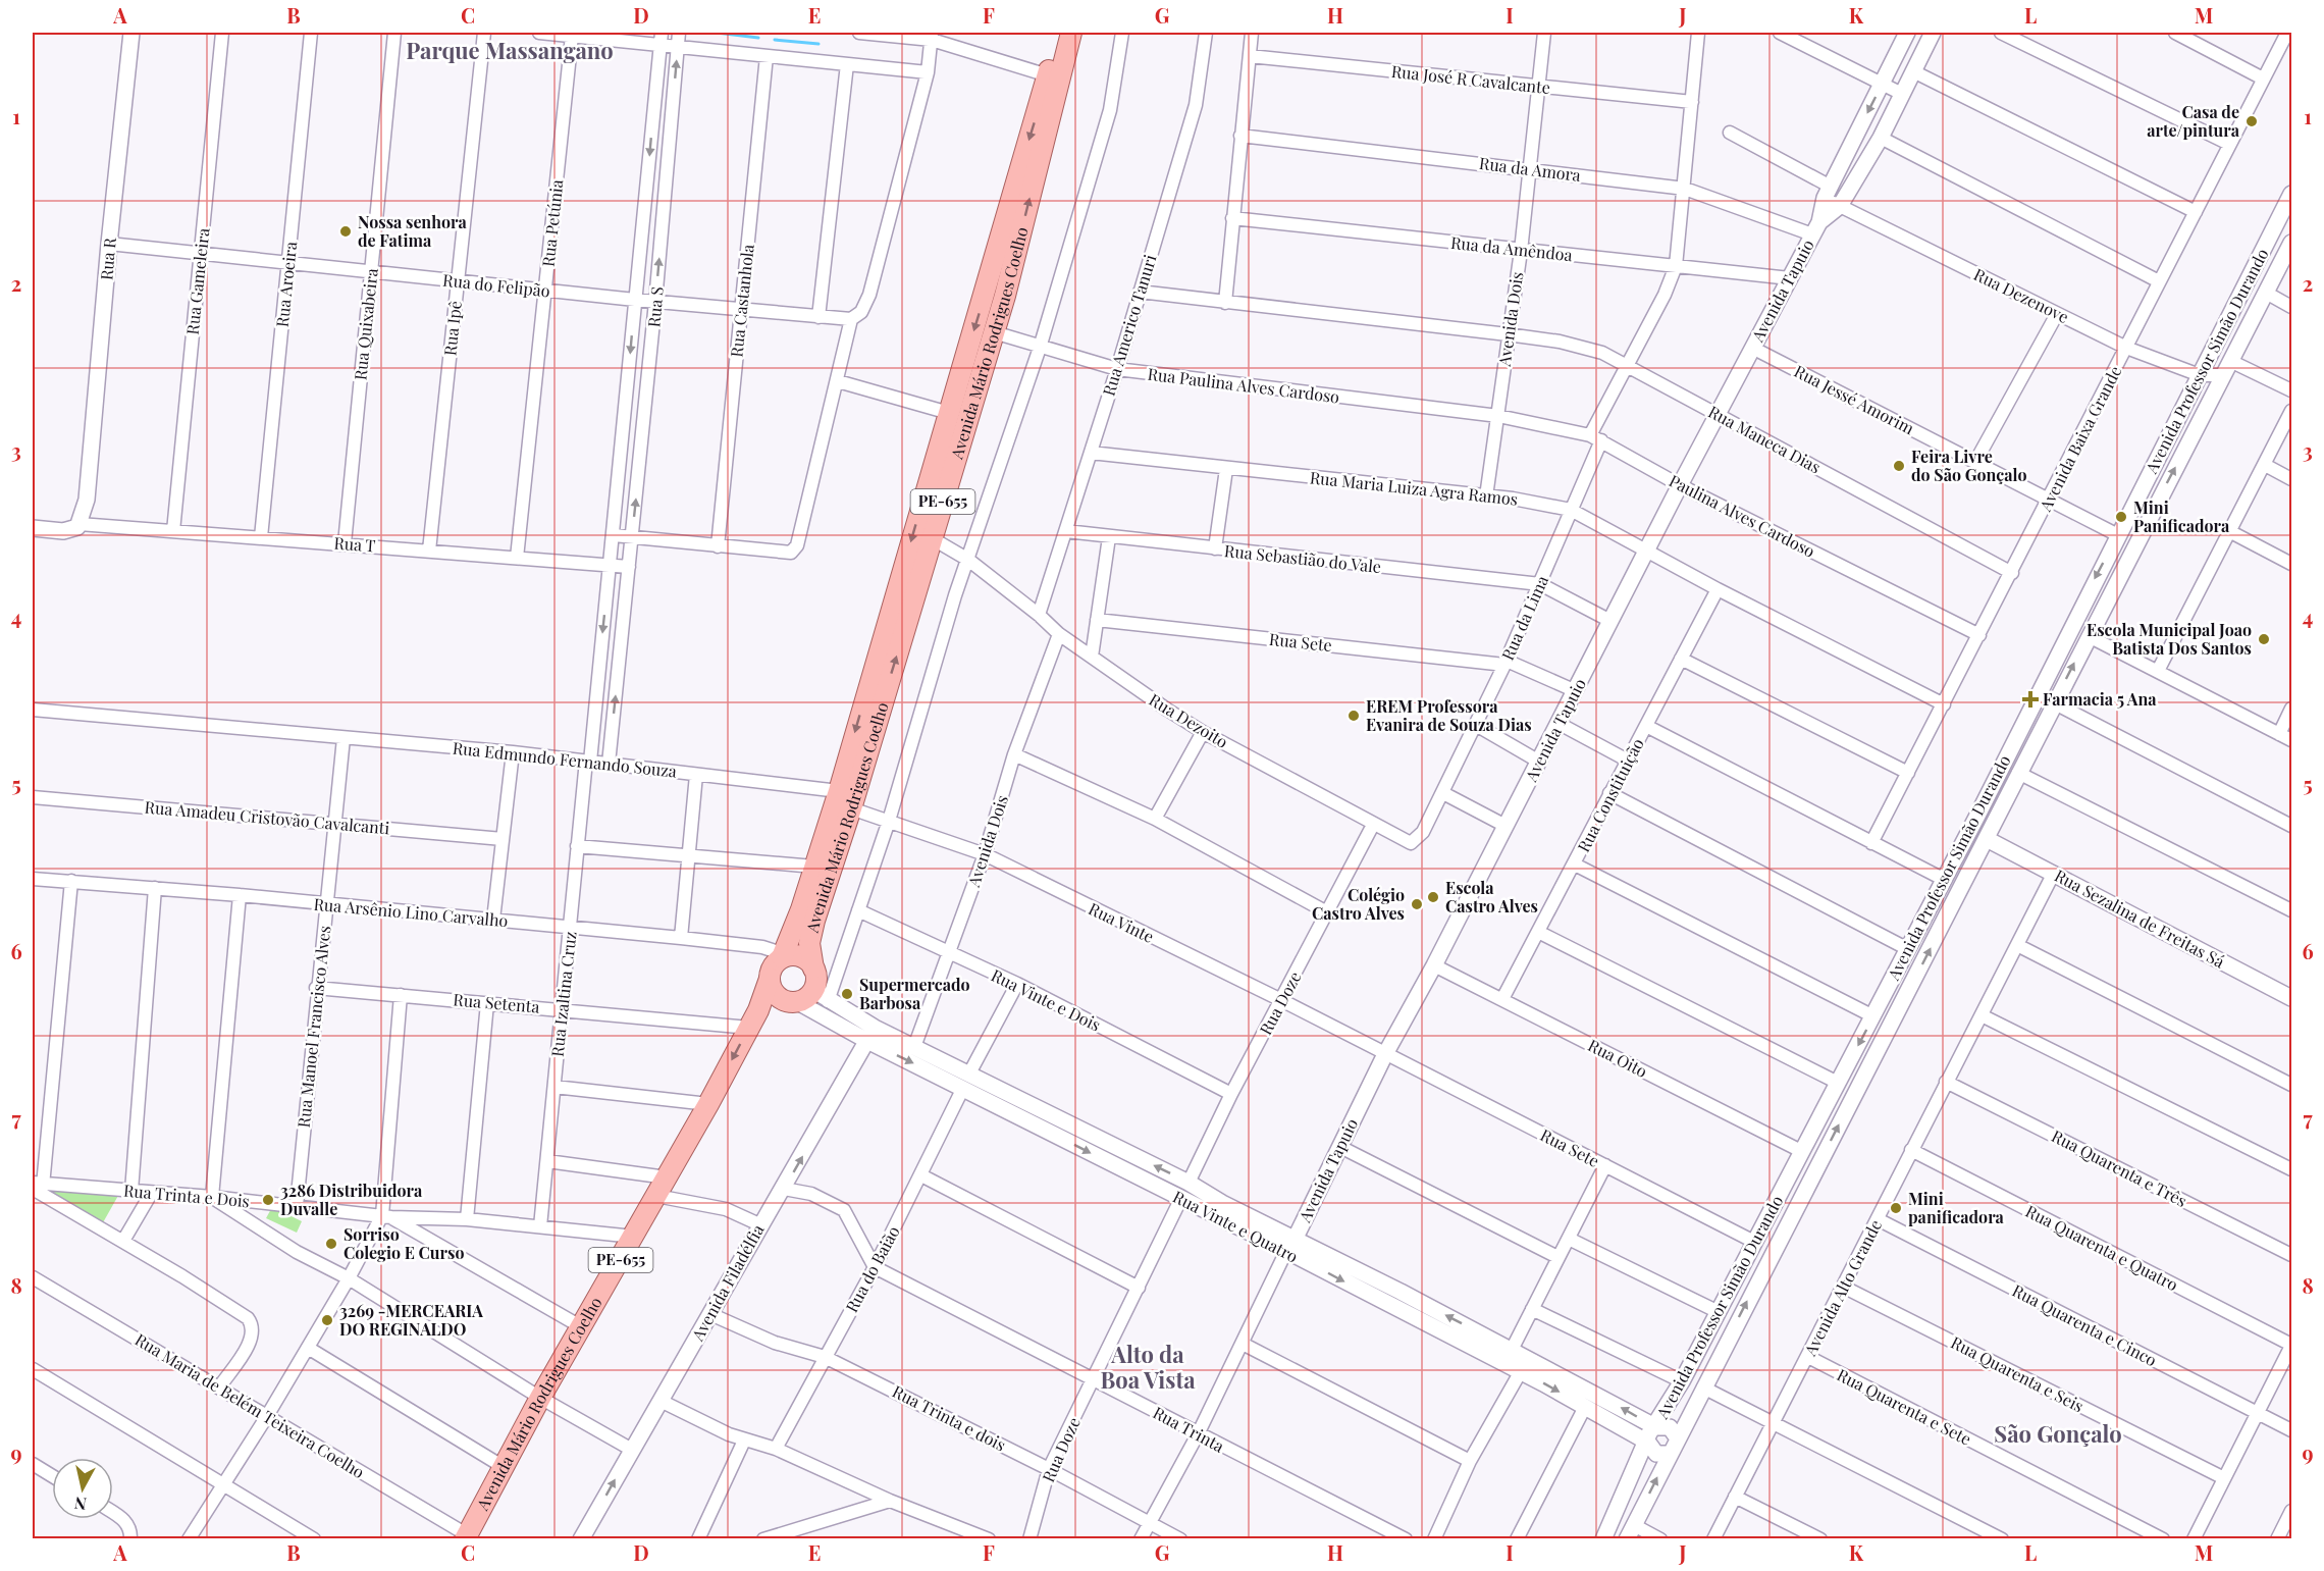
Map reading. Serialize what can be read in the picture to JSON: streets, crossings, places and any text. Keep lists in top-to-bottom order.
{
  "streets": {
    "main road": ["Avenida Mário Rodrigues Coelho", "PE-655"],
    "street": [
      "Rua José R Cavalcante",
      "Rua da Amora",
      "Rua Petúnia",
      "Rua da Amêndoa",
      "Rua R",
      "Rua Gameleira",
      "Rua Aroeira",
      "Rua do Felipão",
      "Avenida Tapuio",
      "Rua Dezenove",
      "Rua Castanhola",
      "Rua S",
      "Avenida Dois",
      "Rua Quixabeira",
      "Rua Americo Tanuri",
      "Rua Ipê",
      "Avenida Professor Simão Durando",
      "Rua Paulina Alves Cardoso",
      "Rua Jessé Amorim",
      "Avenida Baixa Grande",
      "Rua Maneca Dias",
      "Rua Maria Luiza Agra Ramos",
      "Paulina Alves Cardoso",
      "Rua T",
      "Rua Sebastião do Vale",
      "Rua da Lima",
      "Rua Sete",
      "Rua Dezoito",
      "Rua Edmundo Fernando Souza",
      "Rua Constituição",
      "Rua Amadeu Cristovão Cavalcanti",
      "Rua Arsênio Lino Carvalho",
      "Rua Sezalina de Freitas Sá",
      "Rua Vinte",
      "Rua Izaltina Cruz",
      "Rua Vinte e Dois",
      "Rua Setenta",
      "Rua Doze",
      "Rua Manoel Francisco Alves",
      "Rua Oito",
      "Rua Quarenta e Três",
      "Rua Trinta e Dois",
      "Rua Vinte e Quatro",
      "Rua Quarenta e Quatro",
      "Rua do Baião",
      "Avenida Filadélfia",
      "Avenida Alto Grande",
      "Rua Quarenta e Cinco",
      "Rua Quarenta e Seis",
      "Rua Maria de Belém Teixeira Coelho",
      "Rua Quarenta e Sete",
      "Rua Trinta e dois",
      "Rua Trinta"
    ]
  },
  "crossings": [
    ["Rua José R Cavalcante", "Avenida Dois"],
    ["Rua José R Cavalcante", "Rua da Lima"],
    ["Rua da Amora", "Avenida Tapuio"],
    ["Rua da Amora", "Avenida Dois"],
    ["Rua da Amora", "Rua da Lima"],
    ["Rua Petúnia", "Rua do Felipão"],
    ["Rua Petúnia", "Rua T"],
    ["Rua da Amêndoa", "Avenida Tapuio"],
    ["Rua da Amêndoa", "Avenida Dois"],
    ["Rua da Amêndoa", "Rua da Lima"],
    ["Rua R", "Rua do Felipão"],
    ["Rua R", "Rua T"],
    ["Rua Gameleira", "Rua do Felipão"],
    ["Rua Gameleira", "Rua T"],
    ["Rua Aroeira", "Rua do Felipão"],
    ["Rua Aroeira", "Rua T"],
    ["Rua do Felipão", "Rua Castanhola"],
    ["Rua do Felipão", "Rua S"],
    ["Rua do Felipão", "Rua Quixabeira"],
    ["Rua do Felipão", "Rua Ipê"],
    ["Avenida Tapuio", "Rua Dezenove"],
    ["Avenida Tapuio", "Rua Jessé Amorim"],
    ["Avenida Tapuio", "Rua Maneca Dias"],
    ["Avenida Tapuio", "Rua Maria Luiza Agra Ramos"],
    ["Avenida Tapuio", "Paulina Alves Cardoso"],
    ["Avenida Tapuio", "Rua Sete"],
    ["Avenida Tapuio", "Rua Vinte"],
    ["Avenida Tapuio", "Rua Oito"],
    ["Avenida Tapuio", "Rua Vinte e Quatro"],
    ["Avenida Tapuio", "Rua Trinta e dois"],
    ["Avenida Tapuio", "Rua Trinta"],
    ["Rua Dezenove", "Avenida Professor Simão Durando"],
    ["Rua Dezenove", "Avenida Baixa Grande"],
    ["Rua S", "Rua T"],
    ["Rua S", "Rua Edmundo Fernando Souza"],
    ["Rua S", "Rua Izaltina Cruz"],
    ["Avenida Dois", "Rua Paulina Alves Cardoso"],
    ["Avenida Dois", "Rua Maneca Dias"],
    ["Avenida Dois", "Rua Maria Luiza Agra Ramos"],
    ["Avenida Dois", "Paulina Alves Cardoso"],
    ["Avenida Dois", "Rua Dezoito"],
    ["Avenida Dois", "Rua Vinte"],
    ["Avenida Dois", "Rua Vinte e Dois"],
    ["Avenida Dois", "Rua Vinte e Quatro"],
    ["Rua Quixabeira", "Rua T"],
    ["Rua Americo Tanuri", "Rua Paulina Alves Cardoso"],
    ["Rua Americo Tanuri", "Rua Maneca Dias"],
    ["Rua Americo Tanuri", "Rua Maria Luiza Agra Ramos"],
    ["Rua Americo Tanuri", "Rua Sebastião do Vale"],
    ["Rua Americo Tanuri", "Rua Dezoito"],
    ["Rua Ipê", "Rua T"],
    ["Avenida Mário Rodrigues Coelho", "Rua Paulina Alves Cardoso"],
    ["Avenida Mário Rodrigues Coelho", "PE-655"],
    ["Avenida Mário Rodrigues Coelho", "Rua Dezoito"],
    ["Avenida Mário Rodrigues Coelho", "Rua Edmundo Fernando Souza"],
    ["Avenida Mário Rodrigues Coelho", "Rua Arsênio Lino Carvalho"],
    ["Avenida Mário Rodrigues Coelho", "Rua Vinte"],
    ["Avenida Mário Rodrigues Coelho", "Rua Setenta"],
    ["Avenida Mário Rodrigues Coelho", "Rua Trinta e Dois"],
    ["Avenida Mário Rodrigues Coelho", "Rua Vinte e Quatro"],
    ["Avenida Mário Rodrigues Coelho", "Rua Maria de Belém Teixeira Coelho"],
    ["Avenida Professor Simão Durando", "Rua Jessé Amorim"],
    ["Avenida Professor Simão Durando", "Rua Sete"],
    ["Avenida Professor Simão Durando", "Rua Sezalina de Freitas Sá"],
    ["Avenida Professor Simão Durando", "Rua Oito"],
    ["Avenida Professor Simão Durando", "Rua Vinte e Quatro"],
    ["Rua Paulina Alves Cardoso", "Paulina Alves Cardoso"],
    ["Rua Jessé Amorim", "Avenida Baixa Grande"],
    ["Avenida Baixa Grande", "Rua Maneca Dias"],
    ["Avenida Baixa Grande", "Rua Maria Luiza Agra Ramos"],
    ["Avenida Baixa Grande", "Paulina Alves Cardoso"],
    ["Rua Maneca Dias", "Rua da Lima"],
    ["Rua Maria Luiza Agra Ramos", "Rua da Lima"],
    ["Rua Maria Luiza Agra Ramos", "Rua Constituição"],
    ["PE-655", "Rua Arsênio Lino Carvalho"],
    ["PE-655", "Rua Vinte e Quatro"],
    ["Paulina Alves Cardoso", "Rua da Lima"],
    ["Rua Sebastião do Vale", "Rua da Lima"],
    ["Rua da Lima", "Rua Sete"],
    ["Rua da Lima", "Rua Dezoito"],
    ["Rua Sete", "Rua Vinte"],
    ["Rua Dezoito", "Rua Doze"],
    ["Rua Edmundo Fernando Souza", "Rua Izaltina Cruz"],
    ["Rua Edmundo Fernando Souza", "Rua Manoel Francisco Alves"],
    ["Rua Constituição", "Rua Oito"],
    ["Rua Amadeu Cristovão Cavalcanti", "Rua Manoel Francisco Alves"],
    ["Rua Arsênio Lino Carvalho", "Rua Izaltina Cruz"],
    ["Rua Arsênio Lino Carvalho", "Rua Manoel Francisco Alves"],
    ["Rua Arsênio Lino Carvalho", "Rua Vinte e Quatro"],
    ["Rua Sezalina de Freitas Sá", "Avenida Alto Grande"],
    ["Rua Vinte", "Rua Doze"],
    ["Rua Izaltina Cruz", "Rua Setenta"],
    ["Rua Izaltina Cruz", "Rua Trinta e Dois"],
    ["Rua Vinte e Dois", "Rua Doze"],
    ["Rua Vinte e Dois", "Rua do Baião"],
    ["Rua Setenta", "Rua Manoel Francisco Alves"],
    ["Rua Doze", "Rua Vinte e Quatro"],
    ["Rua Doze", "Rua Trinta e dois"],
    ["Rua Doze", "Rua Trinta"],
    ["Rua Manoel Francisco Alves", "Rua Trinta e Dois"],
    ["Rua Quarenta e Três", "Avenida Alto Grande"],
    ["Rua Vinte e Quatro", "Rua do Baião"],
    ["Rua Vinte e Quatro", "Avenida Filadélfia"],
    ["Rua Quarenta e Quatro", "Avenida Alto Grande"],
    ["Rua do Baião", "Rua Trinta e dois"],
    ["Rua do Baião", "Rua Trinta"],
    ["Avenida Filadélfia", "Rua Trinta e dois"],
    ["Avenida Alto Grande", "Rua Quarenta e Cinco"],
    ["Avenida Alto Grande", "Rua Quarenta e Seis"],
    ["Avenida Alto Grande", "Rua Quarenta e Sete"]
  ],
  "one_way": ["Avenida Filadélfia"],
  "districts": ["Parque Massangano", "Alto da Boa Vista", "São Gonçalo"],
  "places": {
    "other": [
      "Casa de arte/pintura",
      "Nossa senhora de Fatima",
      "Feira Livre do São Gonçalo",
      "Mini Panificadora",
      "Escola Municipal Joao Batista Dos Santos",
      "EREM Professora Evanira de Souza Dias",
      "Escola Castro Alves",
      "Colégio Castro Alves",
      "Supermercado Barbosa",
      "3286 Distribuidora Duvalle",
      "Mini panificadora",
      "Sorriso Colegio E Curso",
      "3269 -MERCEARIA DO REGINALDO"
    ],
    "health": ["Farmacia 5 Ana"]
  },
  "north": "bottom",
  "grid": {
    "columns": [
      "A",
      "B",
      "C",
      "D",
      "E",
      "F",
      "G",
      "H",
      "I",
      "J",
      "K",
      "L",
      "M"
    ],
    "rows": [
      "1",
      "2",
      "3",
      "4",
      "5",
      "6",
      "7",
      "8",
      "9"
    ]
  }
}
